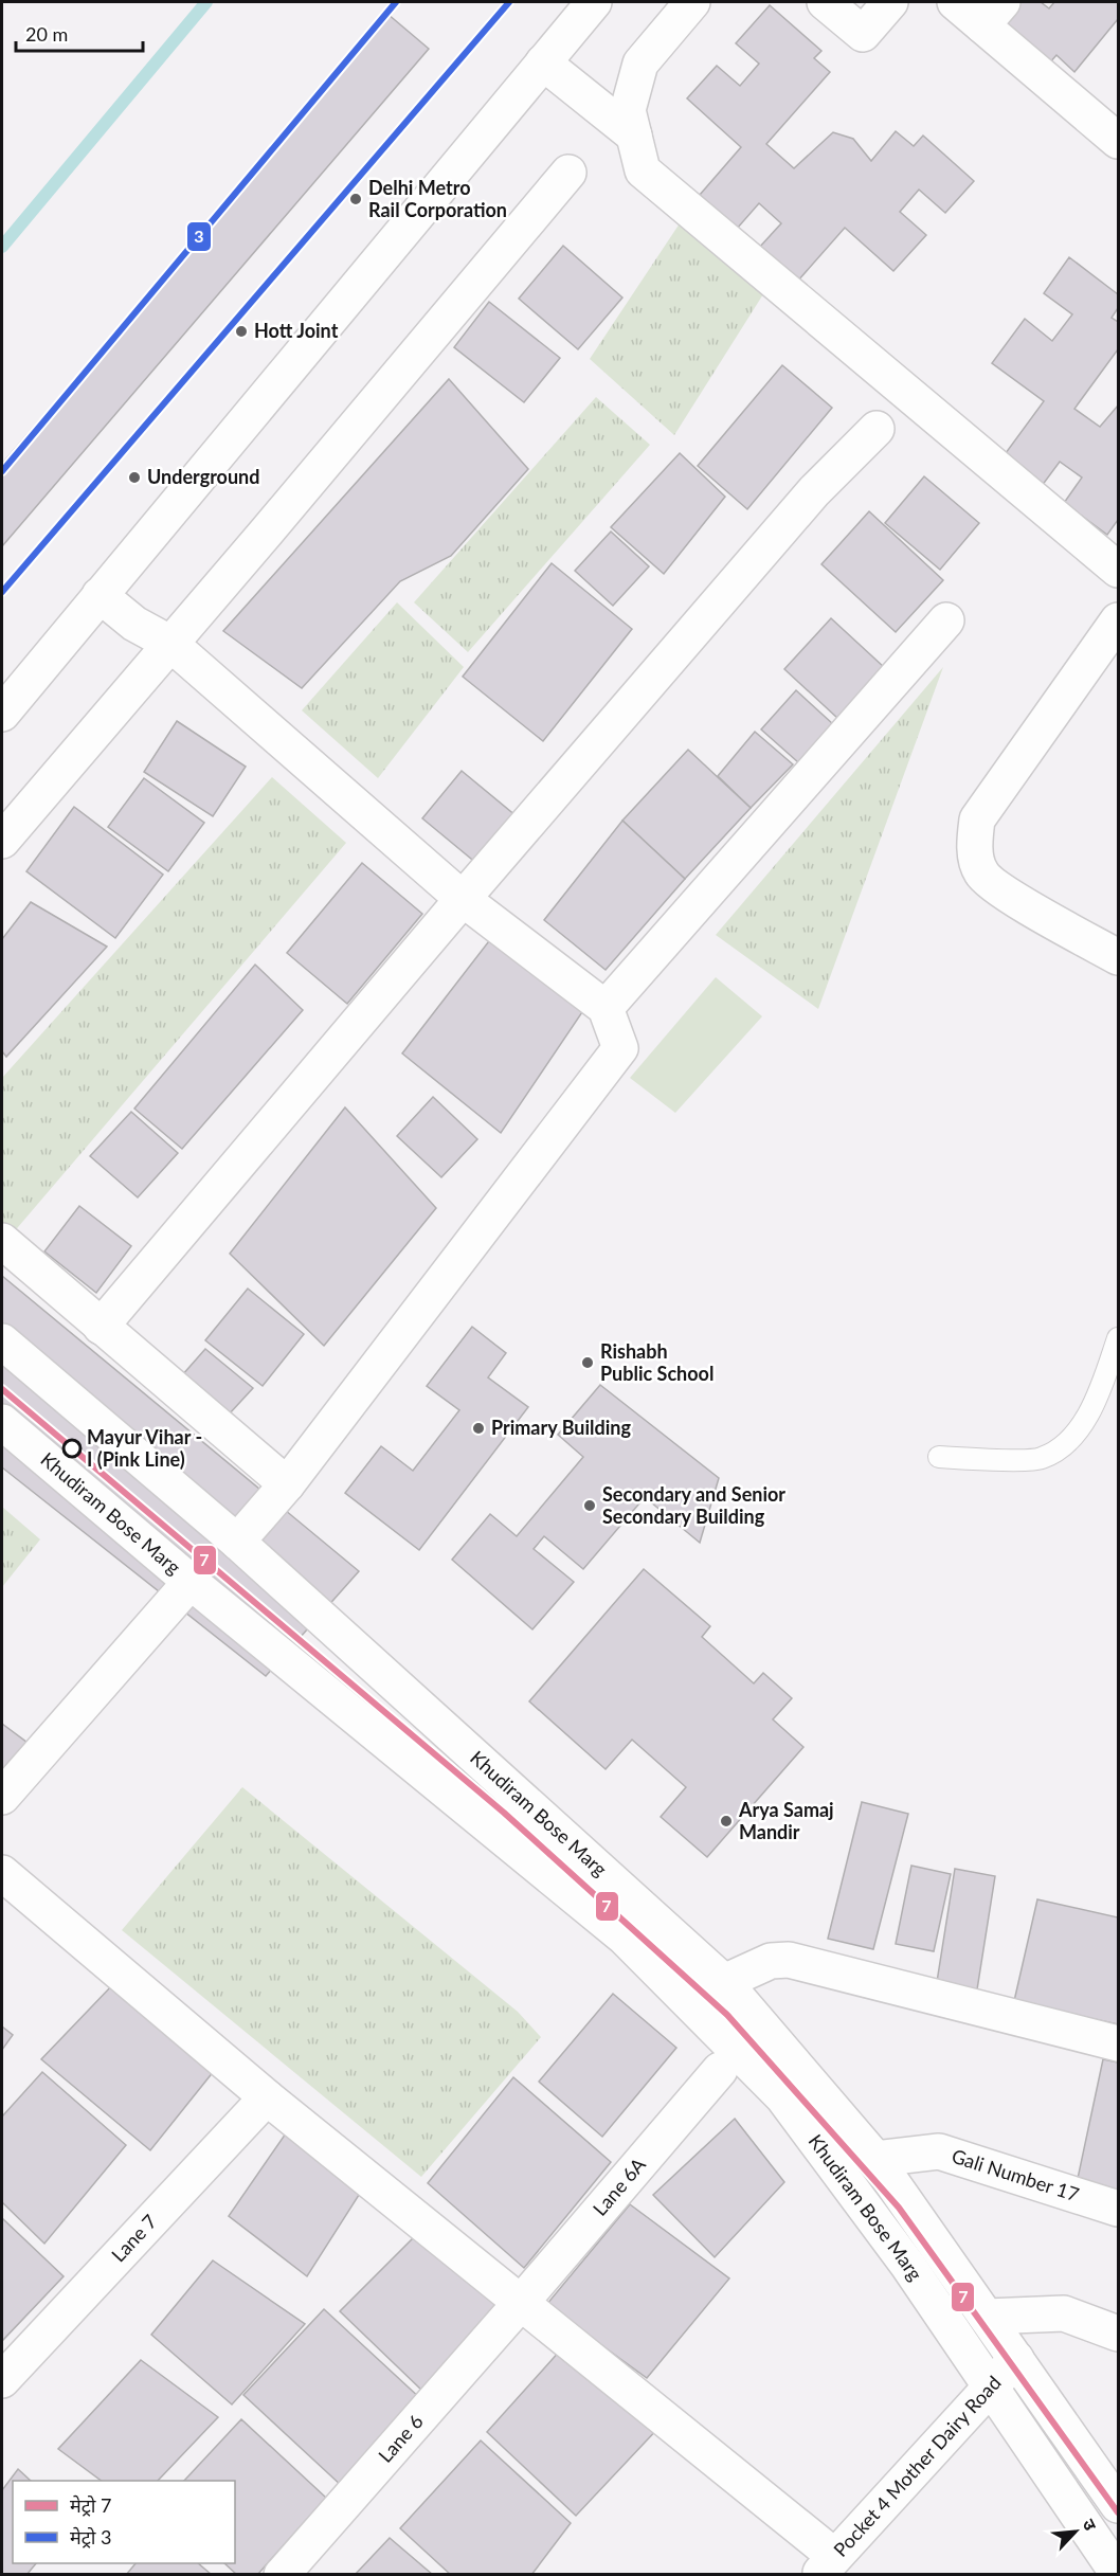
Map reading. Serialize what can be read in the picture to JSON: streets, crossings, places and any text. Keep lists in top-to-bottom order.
{
  "streets": {
    "street": [
      "Khudiram Bose Marg",
      "Gali Number 17",
      "Lane 6A",
      "Lane 7",
      "Lane 6",
      "Pocket 4 Mother Dairy Road"
    ]
  },
  "crossings": [
    ["Khudiram Bose Marg", "Gali Number 17"],
    ["Khudiram Bose Marg", "Pocket 4 Mother Dairy Road"],
    ["Lane 6A", "Lane 6"]
  ],
  "places": [
    "Delhi Metro Rail Corporation",
    "Hott Joint",
    "Underground",
    "Rishabh Public School",
    "Primary Building",
    "Mayur Vihar - I (Pink Line)",
    "Secondary and Senior Secondary Building",
    "Arya Samaj Mandir"
  ],
  "lines": ["metro line 3", "metro line 7"],
  "legend": ["मेट्रो 7", "मेट्रो 3"],
  "scale_bar": "20 m",
  "north": "top right"
}
